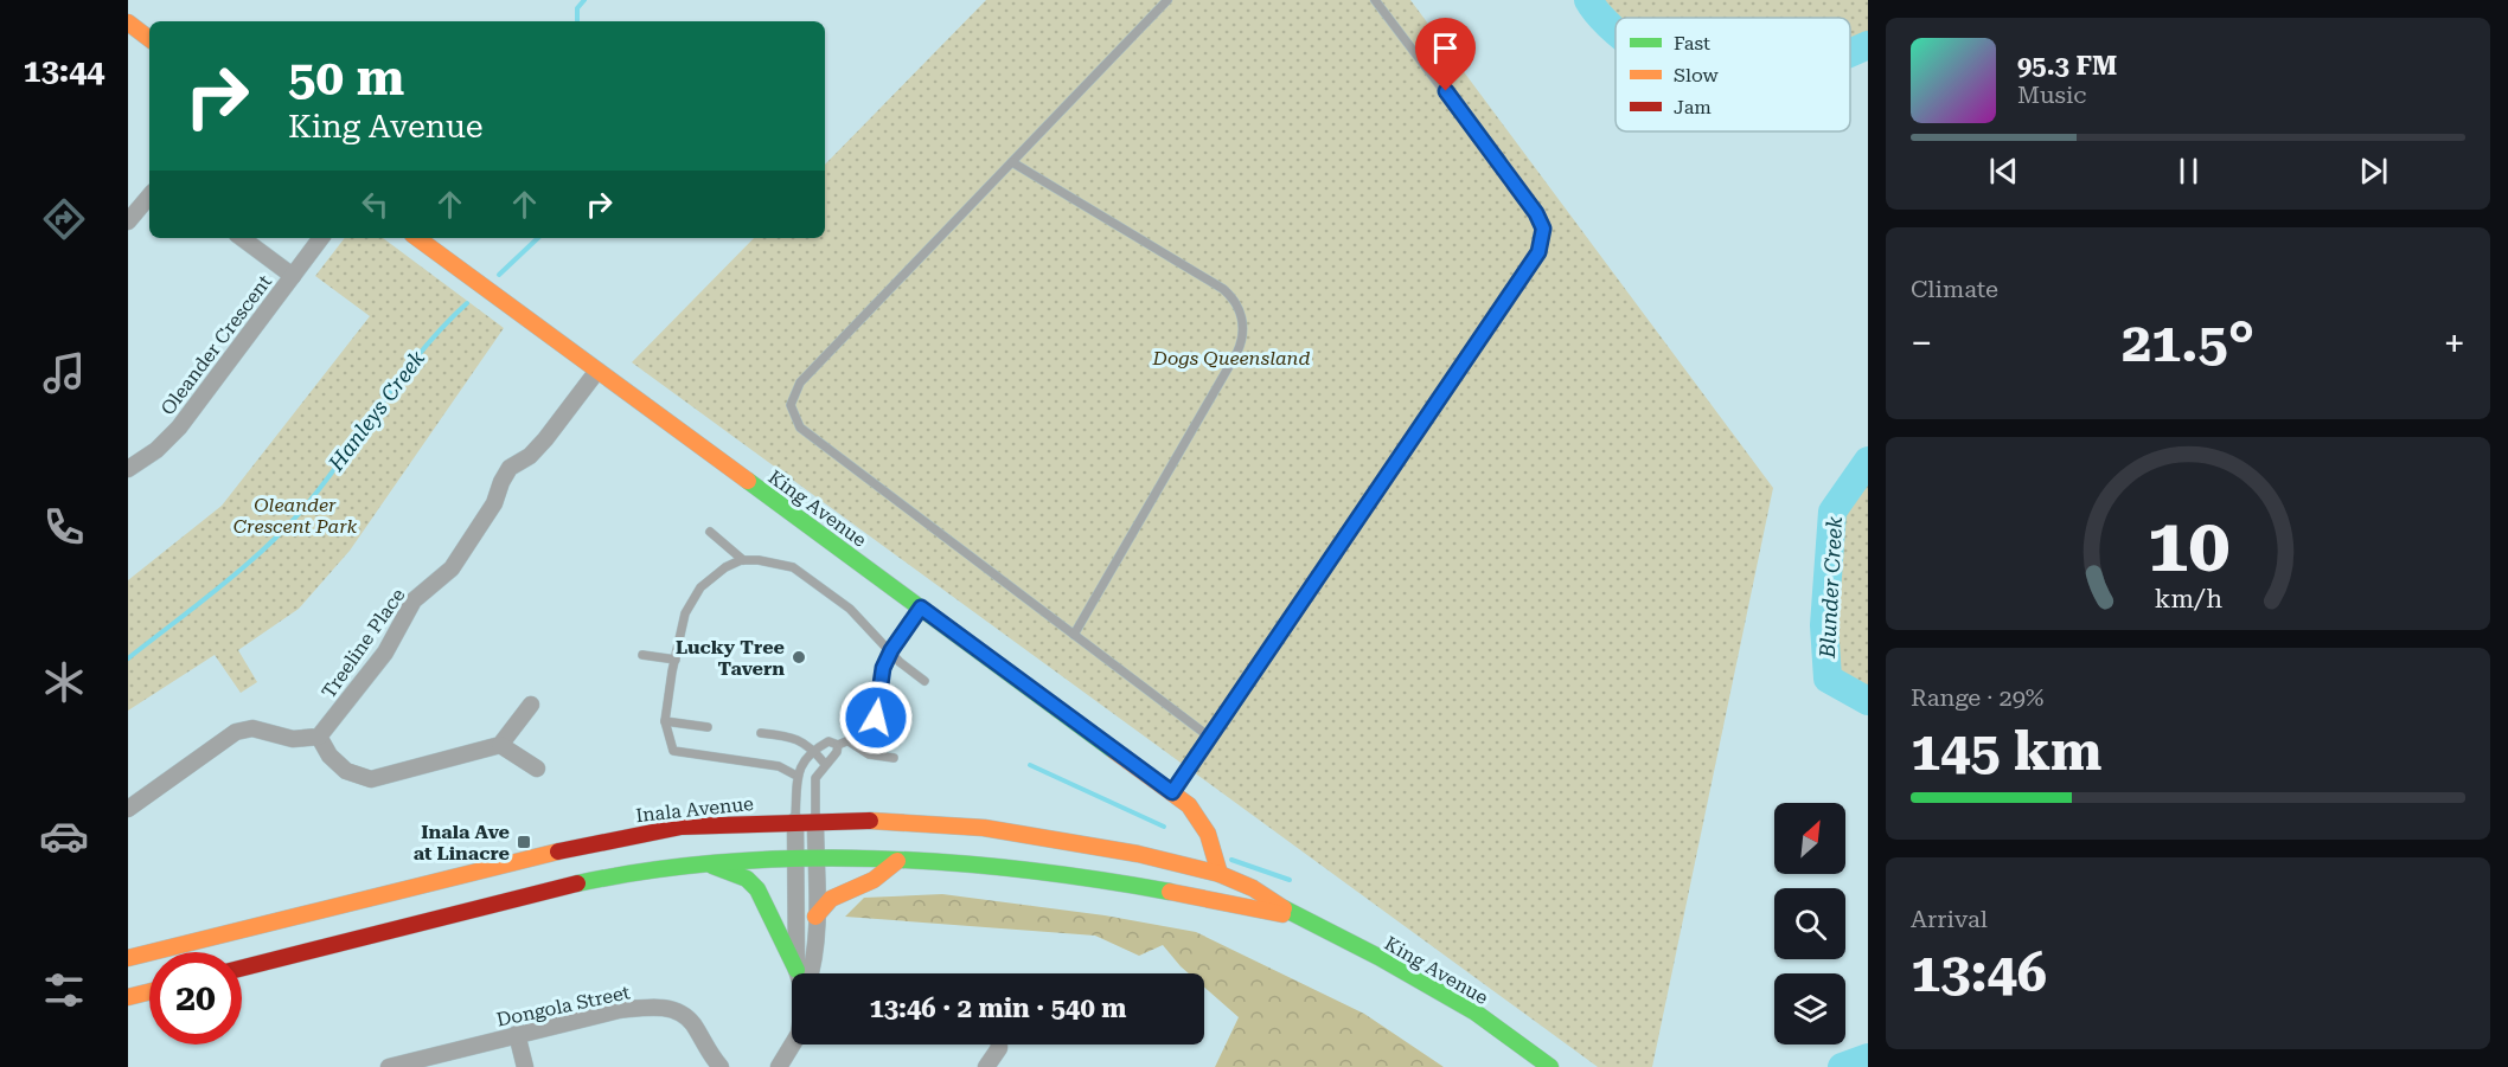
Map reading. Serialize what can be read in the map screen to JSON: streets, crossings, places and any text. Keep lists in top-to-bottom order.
{
  "streets": {
    "main road": ["King Avenue", "Inala Avenue"],
    "street": ["Oleander Crescent", "Treeline Place", "Dongola Street"]
  },
  "crossings": [
    ["King Avenue", "Treeline Place"],
    ["King Avenue", "Inala Avenue"]
  ],
  "water": ["Hanleys Creek", "Blunder Creek"],
  "parks": ["Dogs Queensland", "Oleander Crescent Park"],
  "places": {
    "other": ["Lucky Tree Tavern"],
    "transit": ["Inala Ave at Linacre"]
  },
  "legend": ["Fast", "Slow", "Jam"],
  "north": "top right",
  "page": {
    "tabs": "13:44",
    "turn": ["50 m", "King Avenue"],
    "song": ["95.3 FM", "Music"],
    "tile": [
      "Climate",
      ["Range · 29%", "145 km"],
      ["Arrival", "13:46"]
    ],
    "heat": ["−", "21.5°", "+"],
    "limit": "20",
    "trip": "13:46 · 2 min · 540 m",
    "gauge": ["10", "km/h"]
  }
}
